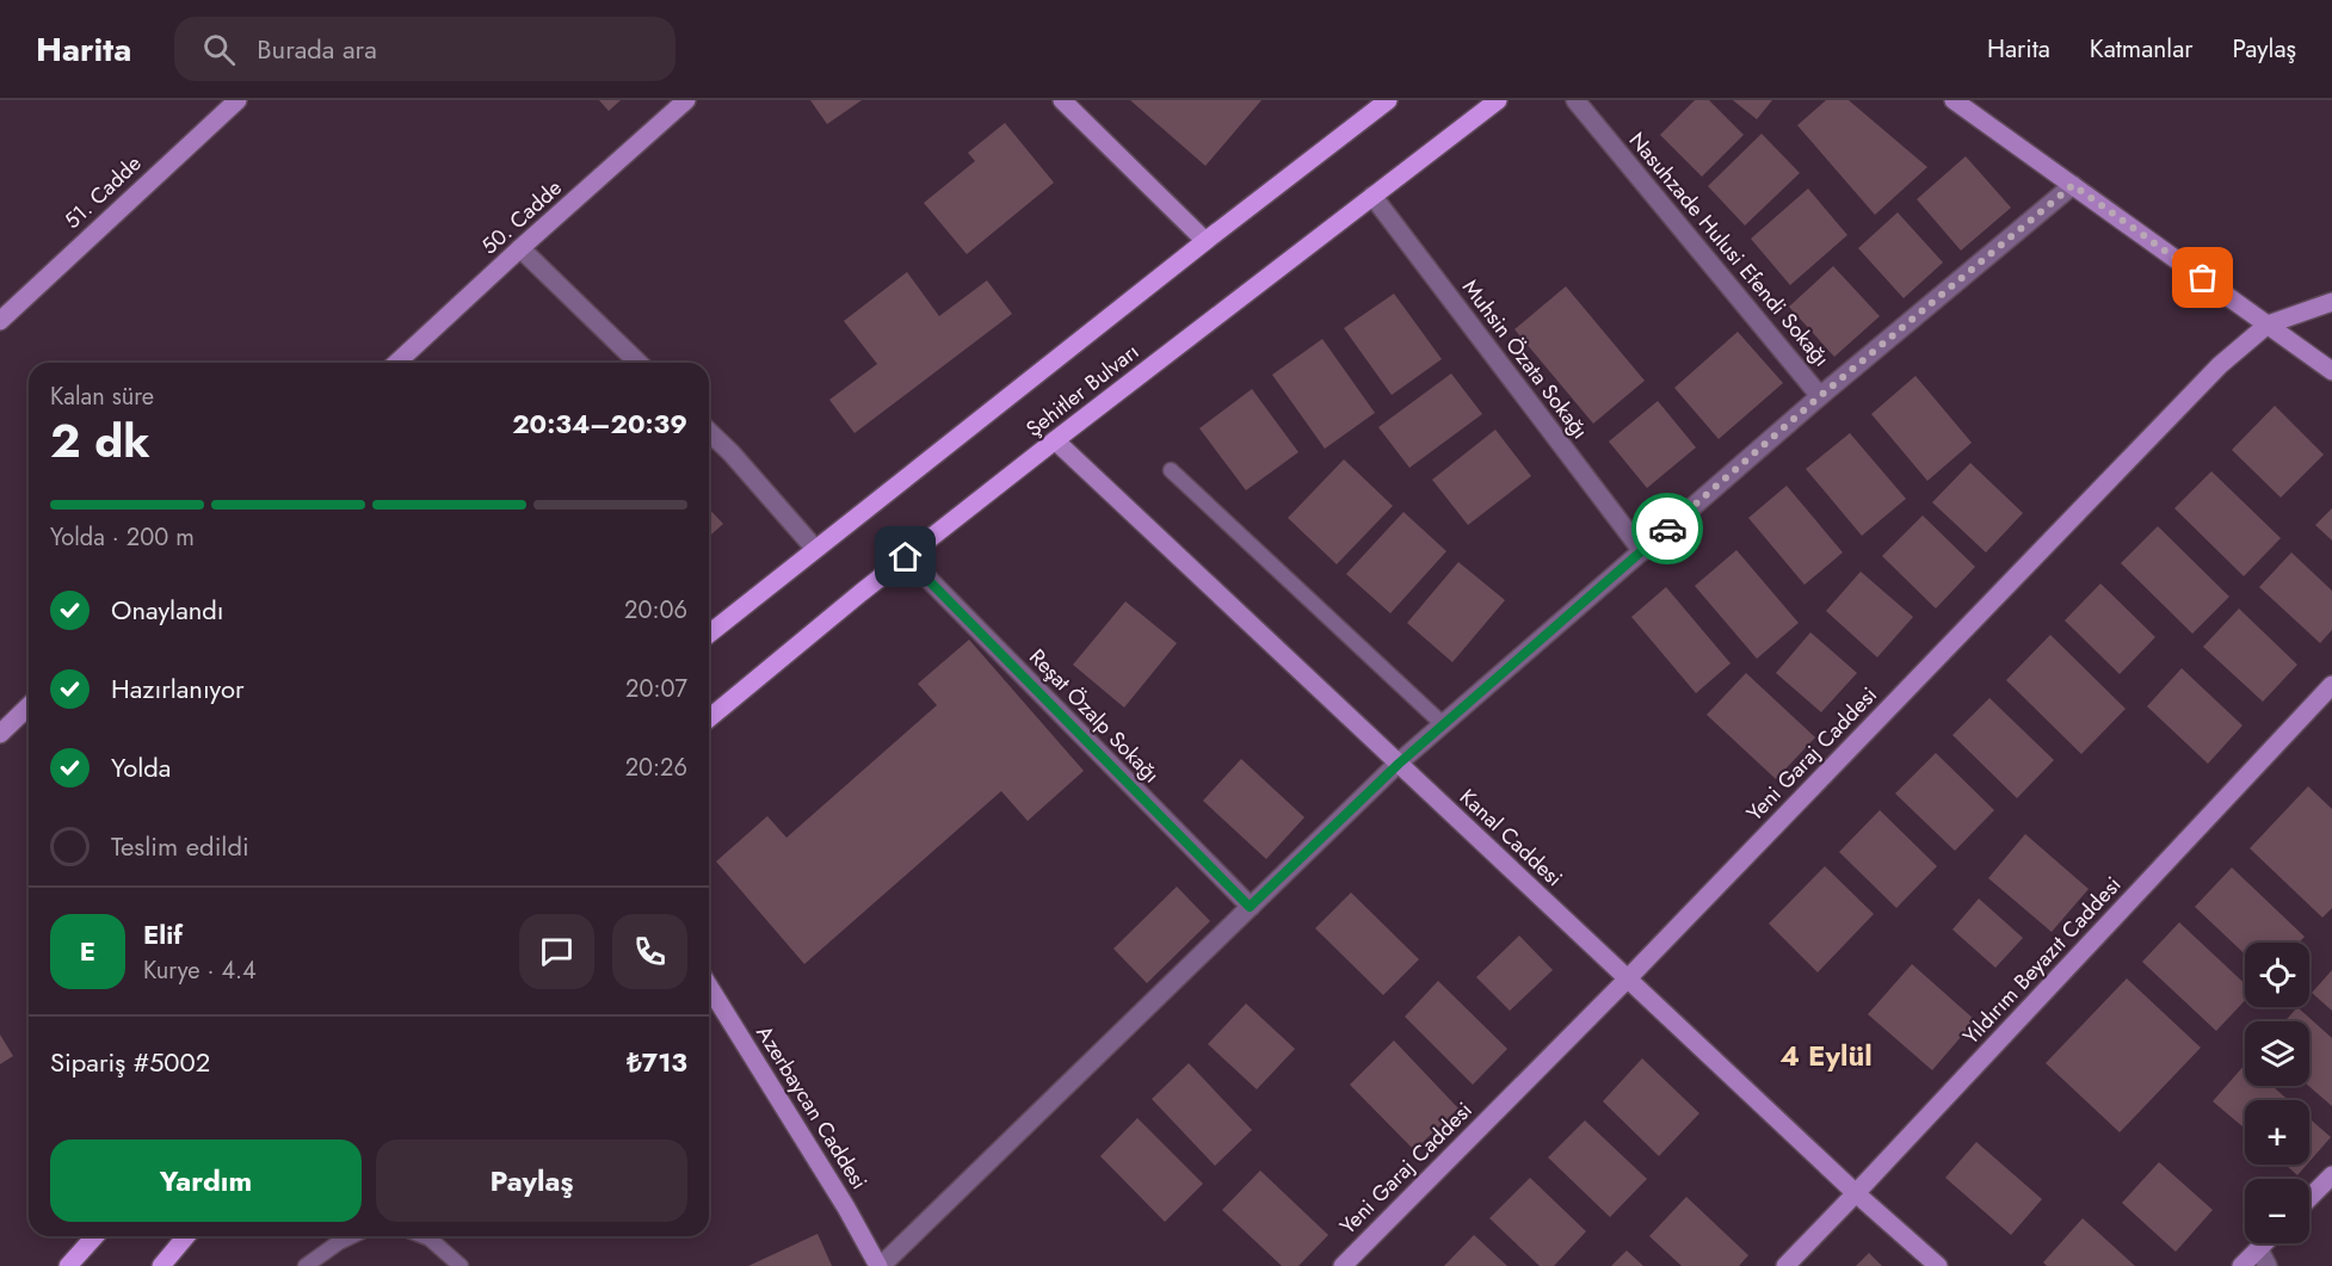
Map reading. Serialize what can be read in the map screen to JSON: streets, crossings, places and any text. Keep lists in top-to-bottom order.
{
  "streets": {
    "main road": ["Şehitler Bulvarı"],
    "street": [
      "51. Cadde",
      "50. Cadde",
      "Nasuhzade Hulusi Efendi Sokağı",
      "Muhsin Özata Sokağı",
      "Reşat Özalp Sokağı",
      "Yeni Garaj Caddesi",
      "Kanal Caddesi",
      "Yıldırım Beyazıt Caddesi",
      "Azerbaycan Caddesi"
    ]
  },
  "crossings": [
    ["Muhsin Özata Sokağı", "Şehitler Bulvarı"],
    ["Şehitler Bulvarı", "Reşat Özalp Sokağı"],
    ["Şehitler Bulvarı", "Kanal Caddesi"],
    ["Yeni Garaj Caddesi", "Kanal Caddesi"],
    ["Kanal Caddesi", "Yıldırım Beyazıt Caddesi"]
  ],
  "districts": ["4 Eylül"],
  "page": {
    "header": "Harita",
    "search": "Burada ara",
    "nav": ["Harita", "Katmanlar", "Paylaş"],
    "heading": ["2 dk", "Kalan süre", "20:34–20:39"],
    "panel": [
      "Elif",
      "Kurye · 4.4",
      "Sipariş #5002",
      "₺713"
    ],
    "bar": "Yolda · 200 m",
    "list": [
      ["Onaylandı", "20:06"],
      ["Hazırlanıyor", "20:07"],
      ["Yolda", "20:26"],
      "Teslim edildi"
    ],
    "round": "E",
    "map_buttons": ["+", "−"],
    "buttons": ["Yardım", "Paylaş"]
  }
}
